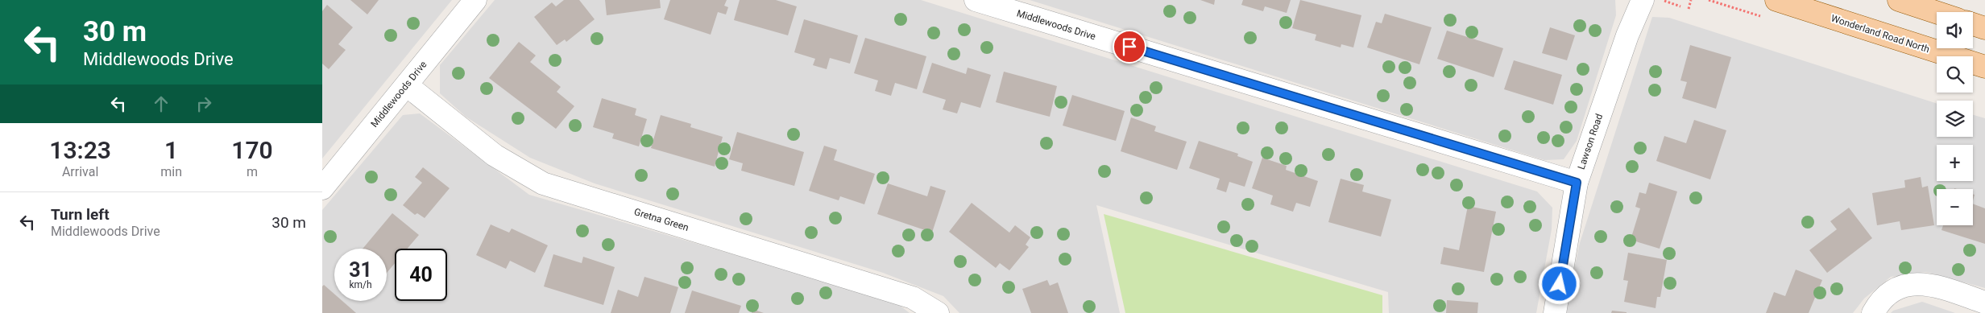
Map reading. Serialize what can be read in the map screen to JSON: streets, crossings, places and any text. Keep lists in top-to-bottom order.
{
  "streets": {
    "main road": ["Wonderland Road North"],
    "street": ["Middlewoods Drive", "Lawson Road", "Gretna Green"]
  },
  "crossings": [
    ["Middlewoods Drive", "Lawson Road"],
    ["Middlewoods Drive", "Gretna Green"]
  ],
  "page": {
    "turn": ["30 m", "Middlewoods Drive"],
    "map_buttons": ["+", "−"],
    "eta": [
      "13:23",
      "Arrival",
      "1",
      "min",
      "170",
      "m"
    ],
    "list": [
      {
        "name": "Turn left",
        "note": "Middlewoods Drive",
        "value": "30 m"
      }
    ],
    "speed": "31 km/h",
    "limit": "40"
  }
}
